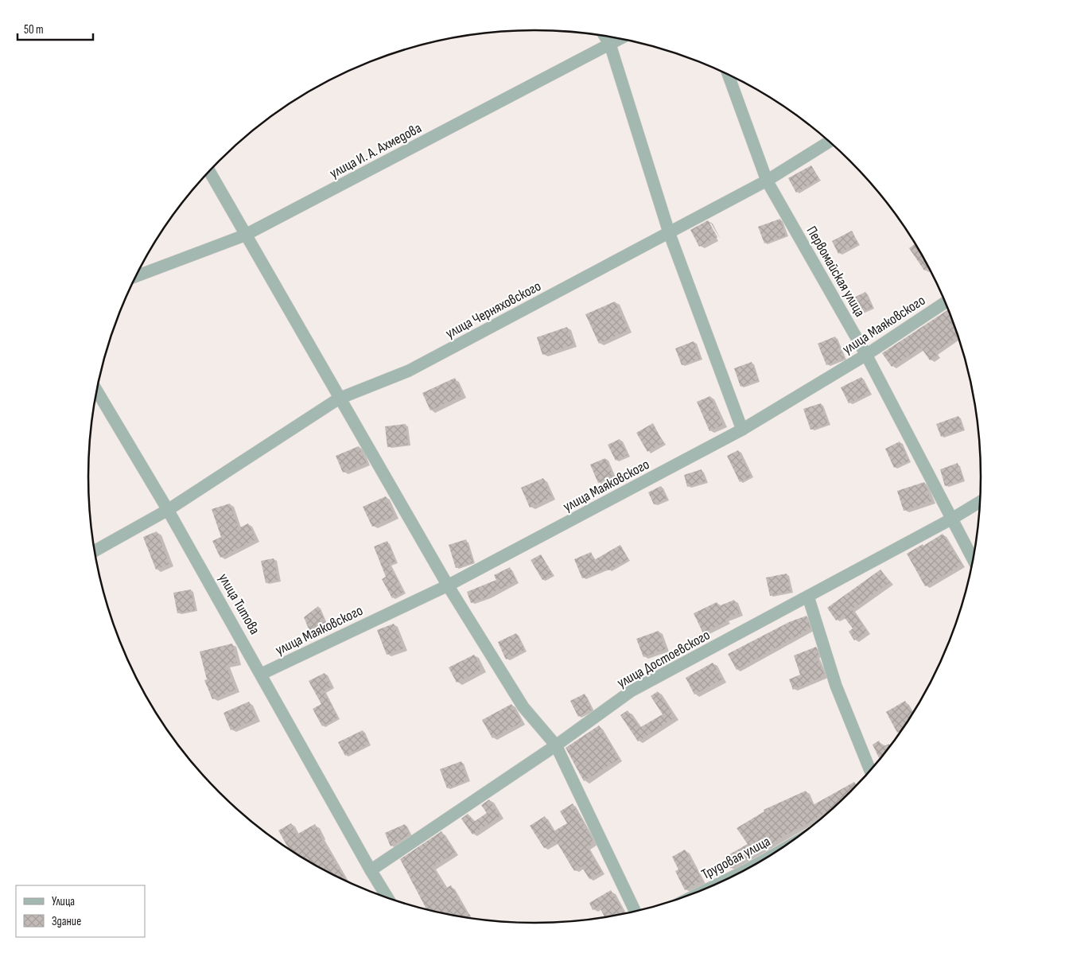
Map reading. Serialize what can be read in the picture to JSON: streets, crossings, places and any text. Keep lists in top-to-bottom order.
{
  "streets": {
    "street": [
      "улица И. А. Ахмедова",
      "Первомайская улица",
      "улица Черняховского",
      "улица Маяковского",
      "улица Титова",
      "улица Достоевского"
    ]
  },
  "crossings": [
    ["Первомайская улица", "улица Черняховского"],
    ["Первомайская улица", "улица Маяковского"],
    ["Первомайская улица", "улица Достоевского"],
    ["улица Черняховского", "улица Титова"],
    ["улица Маяковского", "улица Титова"],
    ["улица Титова", "улица Достоевского"]
  ],
  "legend": ["Улица", "Здание"],
  "scale_bar": "50 m"
}
